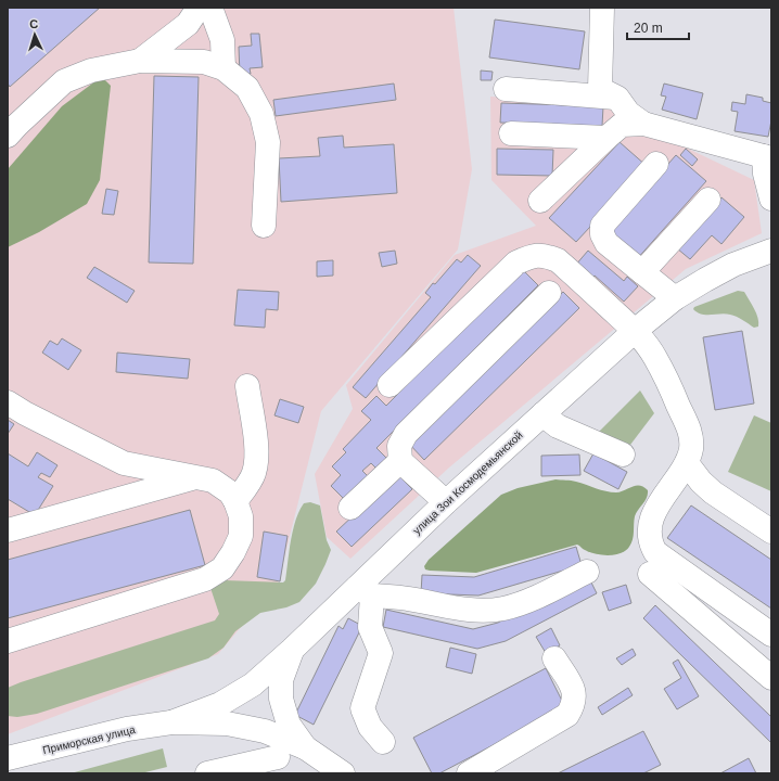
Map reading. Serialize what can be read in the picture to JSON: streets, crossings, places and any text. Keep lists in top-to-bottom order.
{
  "streets": {
    "street": ["улица Зои Космодемьянской", "Приморская улица"]
  },
  "crossings": [
    ["улица Зои Космодемьянской", "Приморская улица"]
  ],
  "scale_bar": "20 m",
  "north": "top"
}
